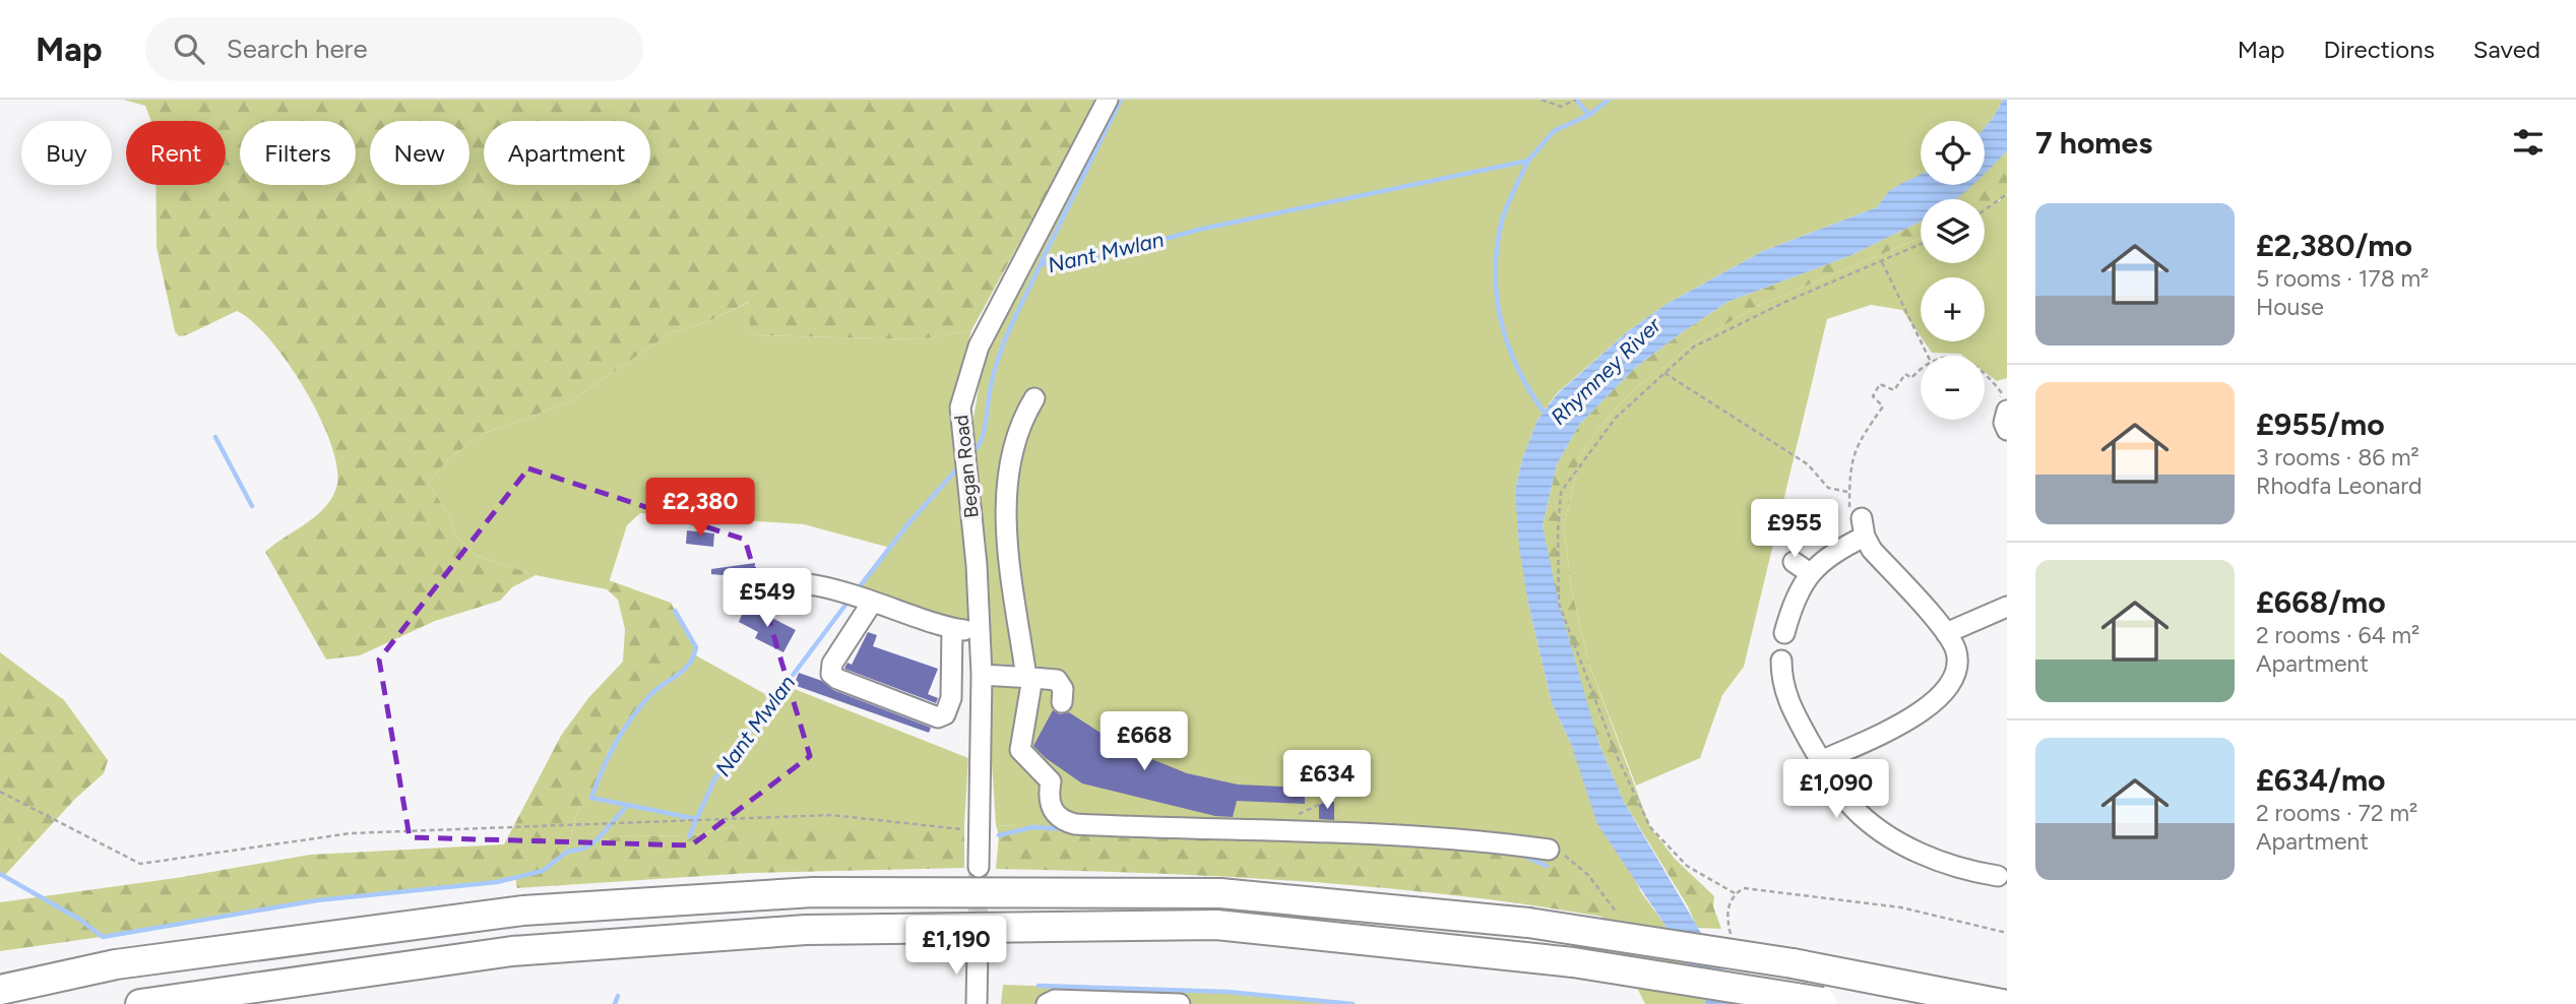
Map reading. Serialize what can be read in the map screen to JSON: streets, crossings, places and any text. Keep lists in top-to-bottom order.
{
  "streets": {
    "street": ["Began Road"]
  },
  "water": ["Nant Mwlan", "Rhymney River"],
  "page": {
    "header": "Map",
    "search": "Search here",
    "nav": ["Map", "Directions", "Saved"],
    "heading": "7 homes",
    "map_buttons": ["+", "−"],
    "chip": [
      "Buy",
      "Rent",
      "Filters",
      "New",
      "Apartment"
    ],
    "list": [
      {
        "name": "£2,380/mo",
        "note": "5 rooms · 178 m² · House"
      },
      {
        "name": "£955/mo",
        "note": "3 rooms · 86 m² · Rhodfa Leonard"
      },
      {
        "name": "£668/mo",
        "note": "2 rooms · 64 m² · Apartment"
      },
      {
        "name": "£634/mo",
        "note": "2 rooms · 72 m² · Apartment"
      }
    ],
    "price": [
      "£2,380",
      "£955",
      "£549",
      "£668",
      "£634",
      "£1,090",
      "£1,190"
    ]
  }
}
